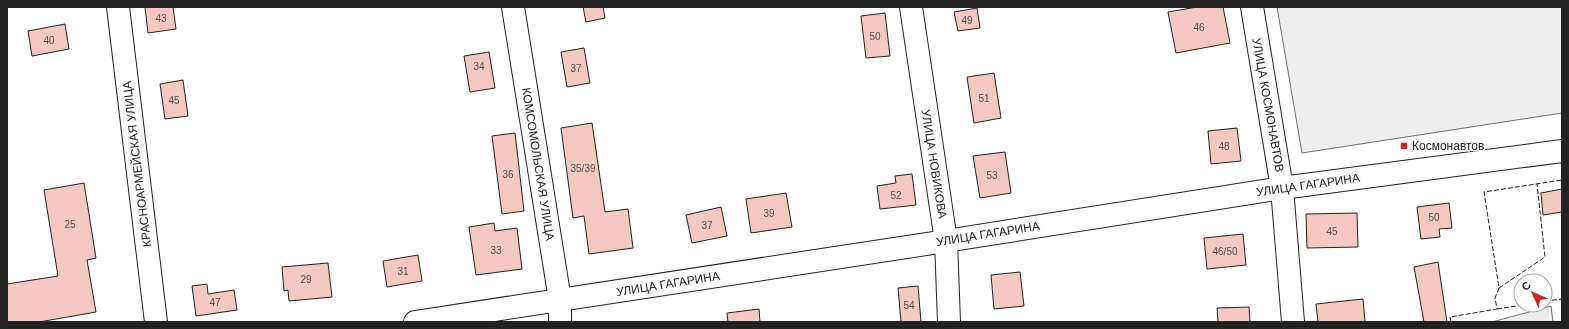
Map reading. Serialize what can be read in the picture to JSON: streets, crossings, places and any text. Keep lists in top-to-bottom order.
{
  "streets": {
    "street": [
      "УЛИЦА КОСМОНАВТОВ",
      "КРАСНОАРМЕЙСКАЯ УЛИЦА",
      "КОМСОМОЛЬСКАЯ УЛИЦА",
      "УЛИЦА НОВИКОВА",
      "УЛИЦА ГАГАРИНА"
    ]
  },
  "crossings": [
    ["УЛИЦА КОСМОНАВТОВ", "УЛИЦА ГАГАРИНА"],
    ["КОМСОМОЛЬСКАЯ УЛИЦА", "УЛИЦА ГАГАРИНА"],
    ["УЛИЦА НОВИКОВА", "УЛИЦА ГАГАРИНА"]
  ],
  "places": {
    "transit": ["Космонавтов"]
  },
  "house_numbers": [
    "43",
    "49",
    "46",
    "50",
    "40",
    "34",
    "37",
    "51",
    "45",
    "48",
    "35/39",
    "36",
    "53",
    "52",
    "39",
    "50",
    "25",
    "37",
    "45",
    "33",
    "46/50",
    "31",
    "29",
    "47",
    "54"
  ],
  "north": "top left"
}
